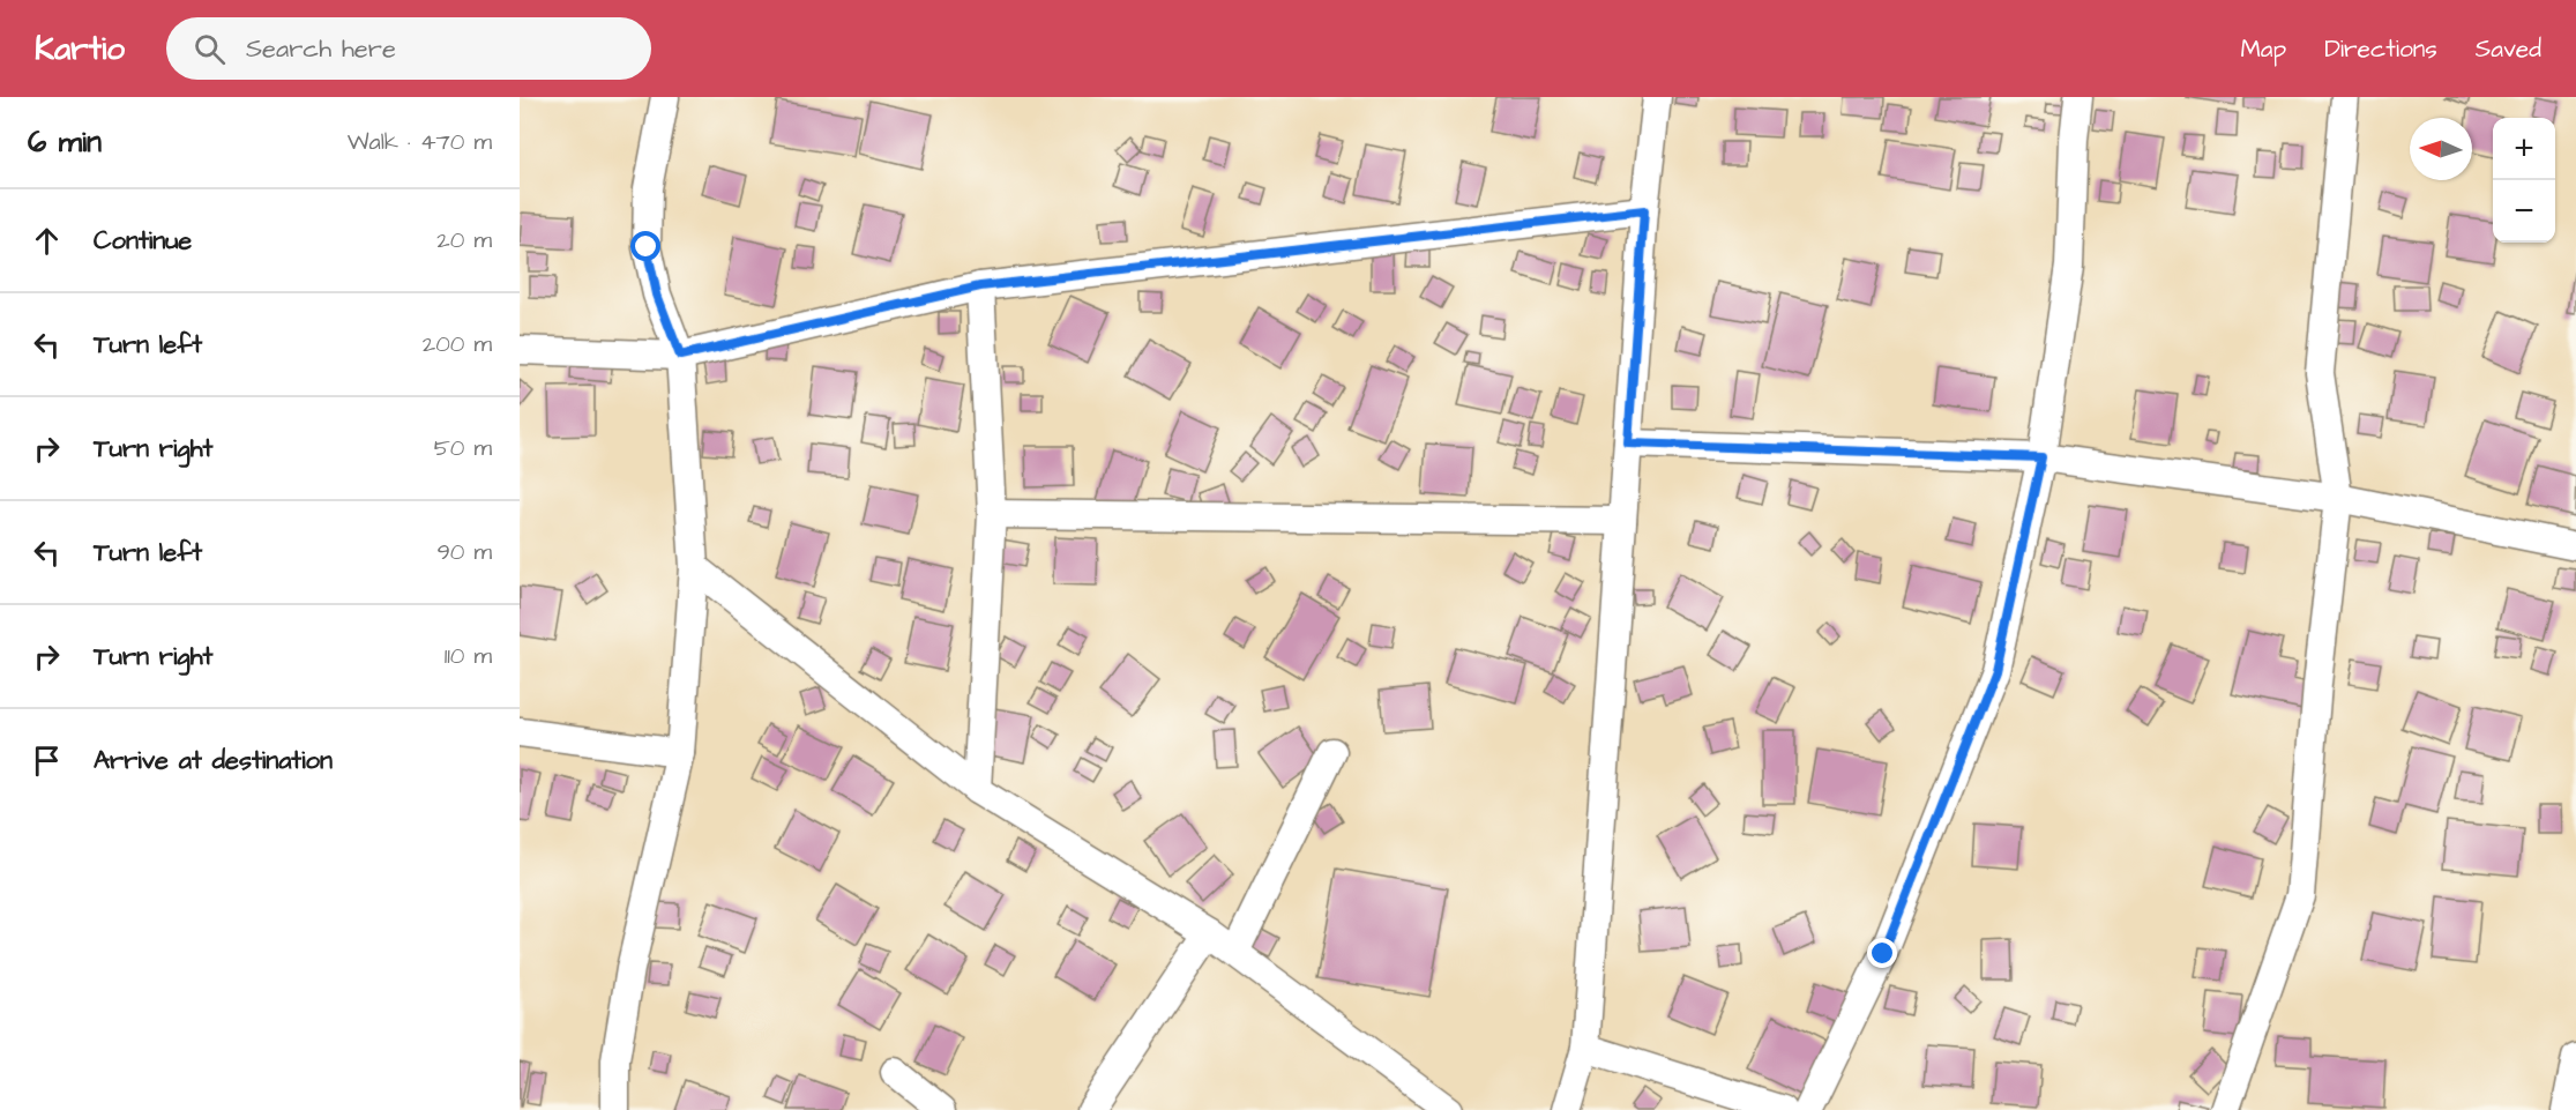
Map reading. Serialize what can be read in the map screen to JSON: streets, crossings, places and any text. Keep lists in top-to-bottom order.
{
  "north": "left",
  "page": {
    "header": "Kartio",
    "search": "Search here",
    "nav": ["Map", "Directions", "Saved"],
    "heading": ["6 min", "Walk · 470 m"],
    "map_buttons": ["+", "−"],
    "list": [
      ["Continue", "20 m"],
      ["Turn left", "200 m"],
      ["Turn right", "50 m"],
      ["Turn left", "90 m"],
      ["Turn right", "110 m"],
      "Arrive at destination"
    ]
  }
}
